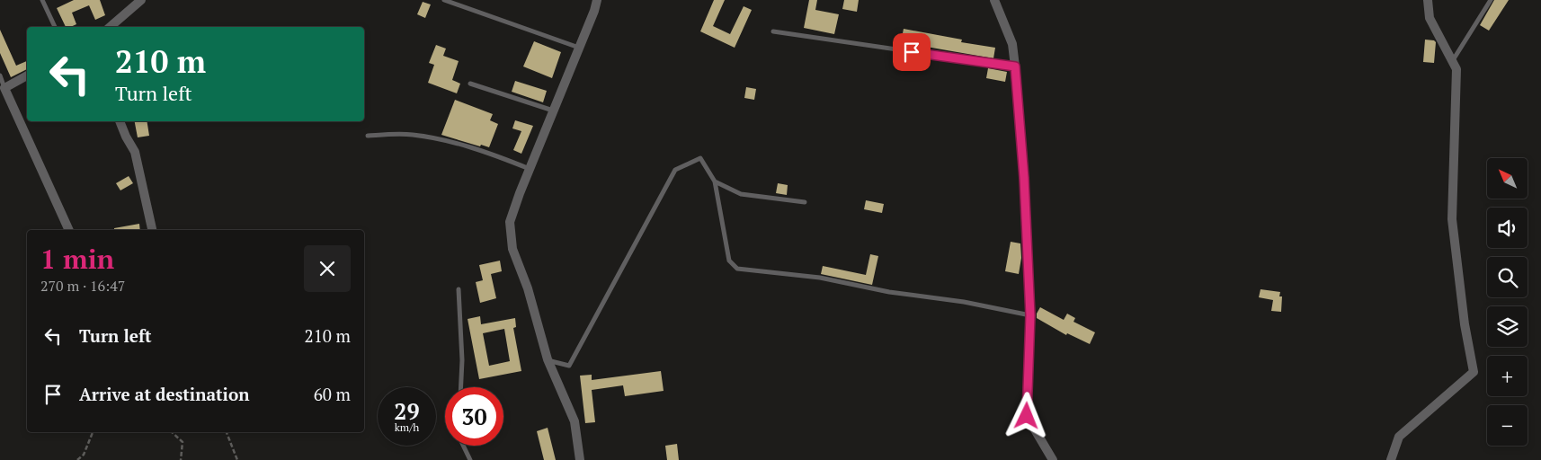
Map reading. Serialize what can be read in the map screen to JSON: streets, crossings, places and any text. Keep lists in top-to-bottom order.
{
  "north": "top left",
  "page": {
    "turn": ["210 m", "Turn left"],
    "map_buttons": ["+", "−"],
    "heading": ["1 min", "270 m · 16:47"],
    "list": [
      {
        "name": "Turn left",
        "value": "210 m"
      },
      {
        "name": "Arrive at destination",
        "value": "60 m"
      }
    ],
    "speed": "29 km/h",
    "limit": "30"
  }
}
